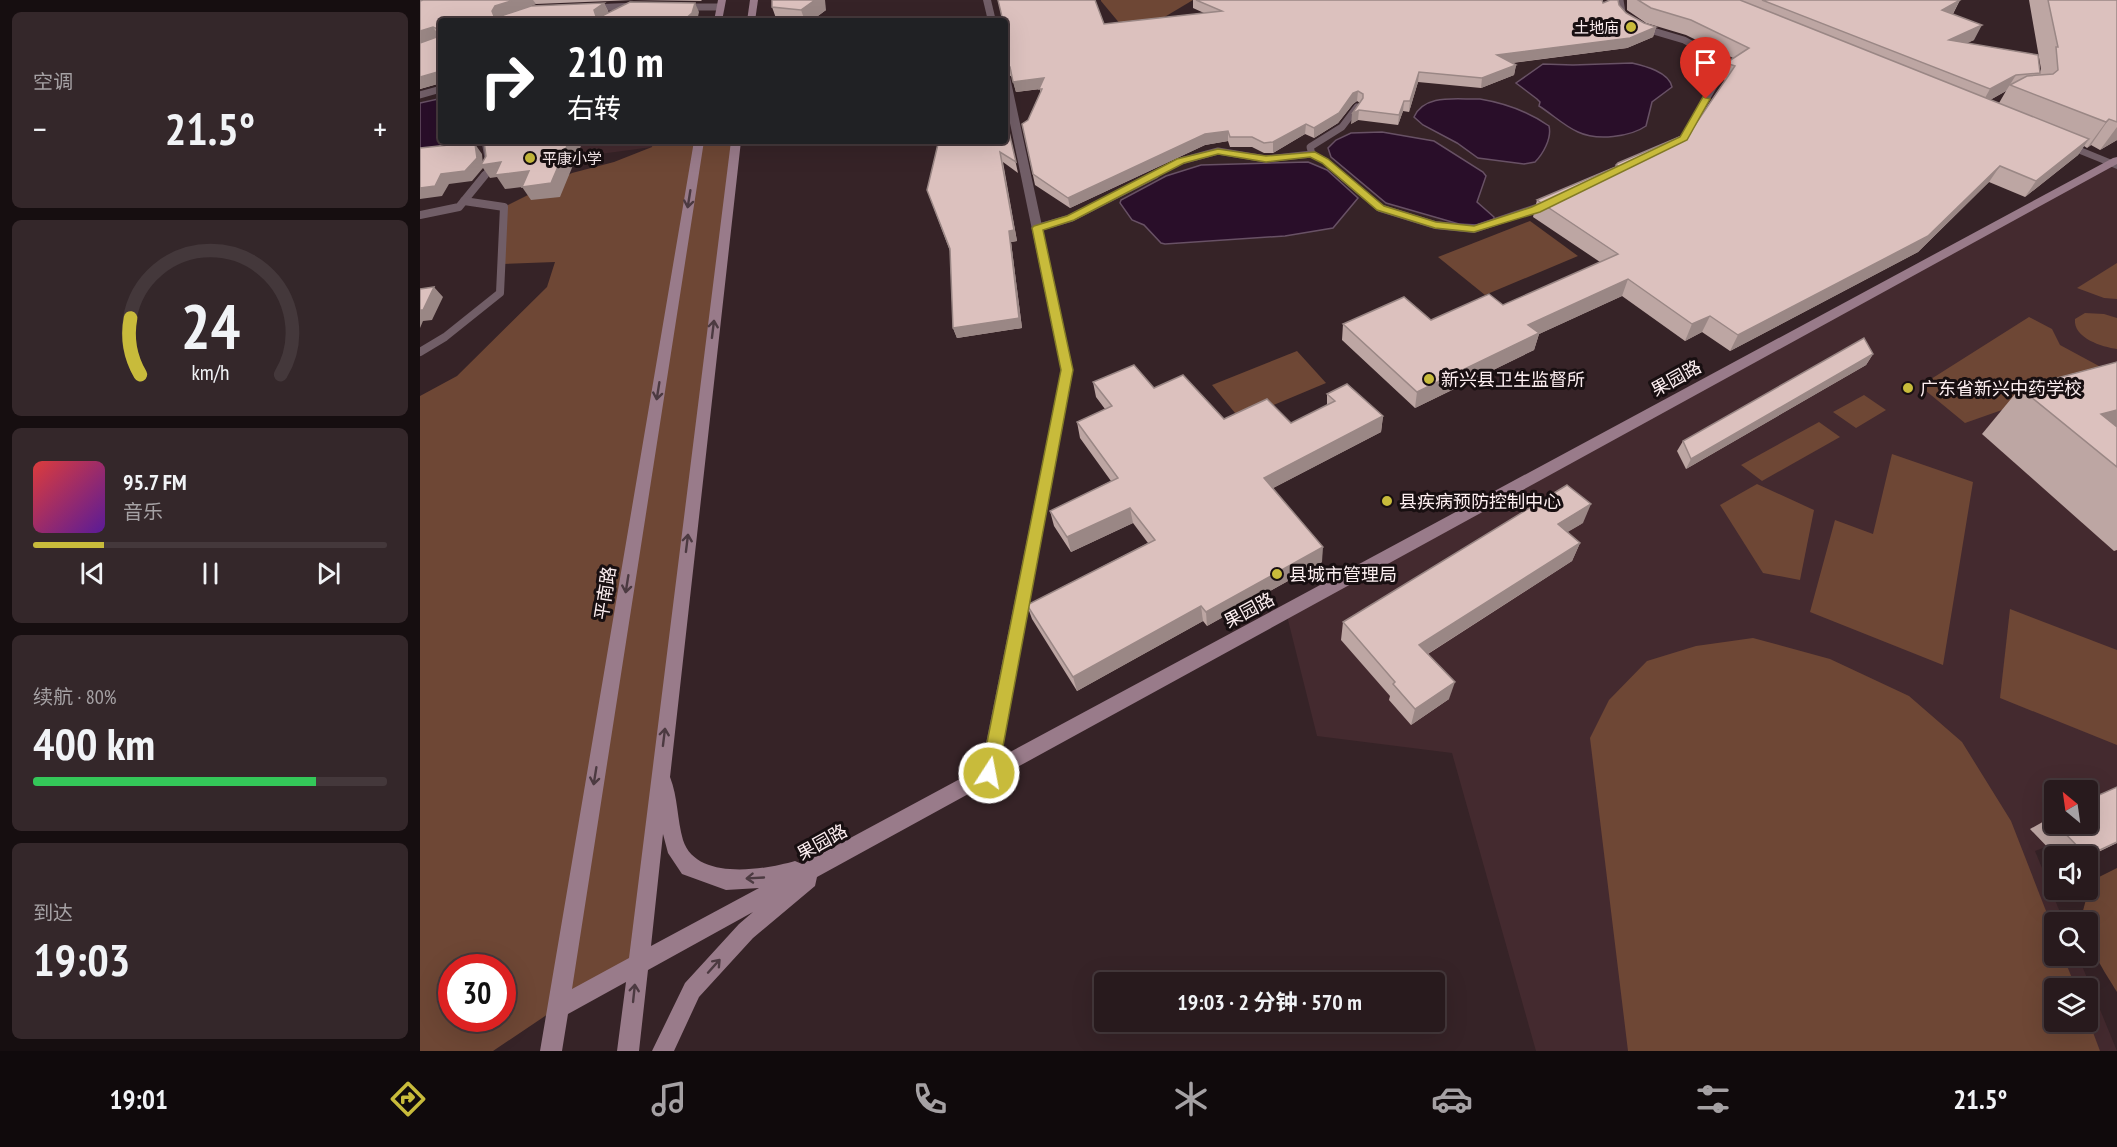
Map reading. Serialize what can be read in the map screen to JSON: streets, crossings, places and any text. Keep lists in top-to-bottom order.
{
  "streets": {
    "main road": ["果园路", "平南路"]
  },
  "crossings": [
    ["果园路", "平南路"]
  ],
  "places": [
    "土地庙",
    "平康小学",
    "新兴县卫生监督所",
    "广东省新兴中药学校",
    "县疾病预防控制中心",
    "县城市管理局"
  ],
  "north": "top left",
  "page": {
    "tile": [
      "空调",
      ["续航 · 80%", "400 km"],
      ["到达", "19:03"]
    ],
    "turn": ["210 m", "右转"],
    "heat": ["−", "21.5°", "+"],
    "song": ["95.7 FM", "音乐"],
    "limit": "30",
    "trip": "19:03 · 2 分钟 · 570 m",
    "tabs": ["19:01", "21.5°"],
    "gauge": ["24", "km/h"]
  }
}
